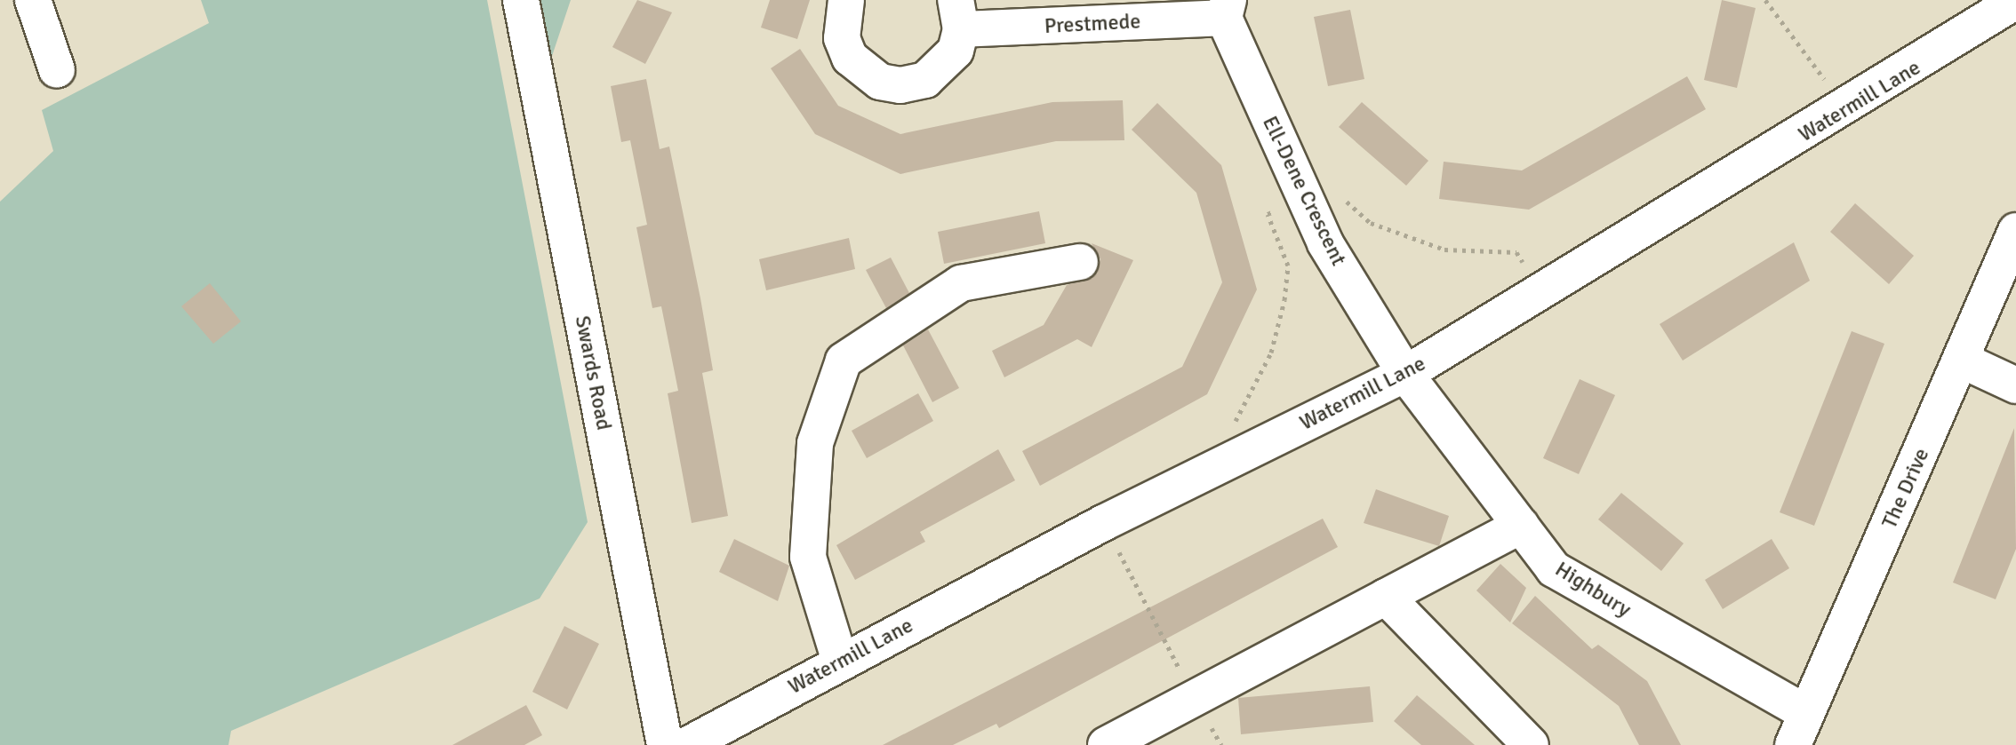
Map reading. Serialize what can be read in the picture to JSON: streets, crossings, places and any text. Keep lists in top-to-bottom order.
{
  "streets": {
    "street": [
      "Prestmede",
      "Watermill Lane",
      "Ell-Dene Crescent",
      "Swards Road",
      "The Drive",
      "Highbury"
    ]
  },
  "crossings": [
    ["Prestmede", "Ell-Dene Crescent"],
    ["Watermill Lane", "Ell-Dene Crescent"],
    ["Watermill Lane", "Highbury"],
    ["Ell-Dene Crescent", "Highbury"],
    ["The Drive", "Highbury"]
  ]
}
